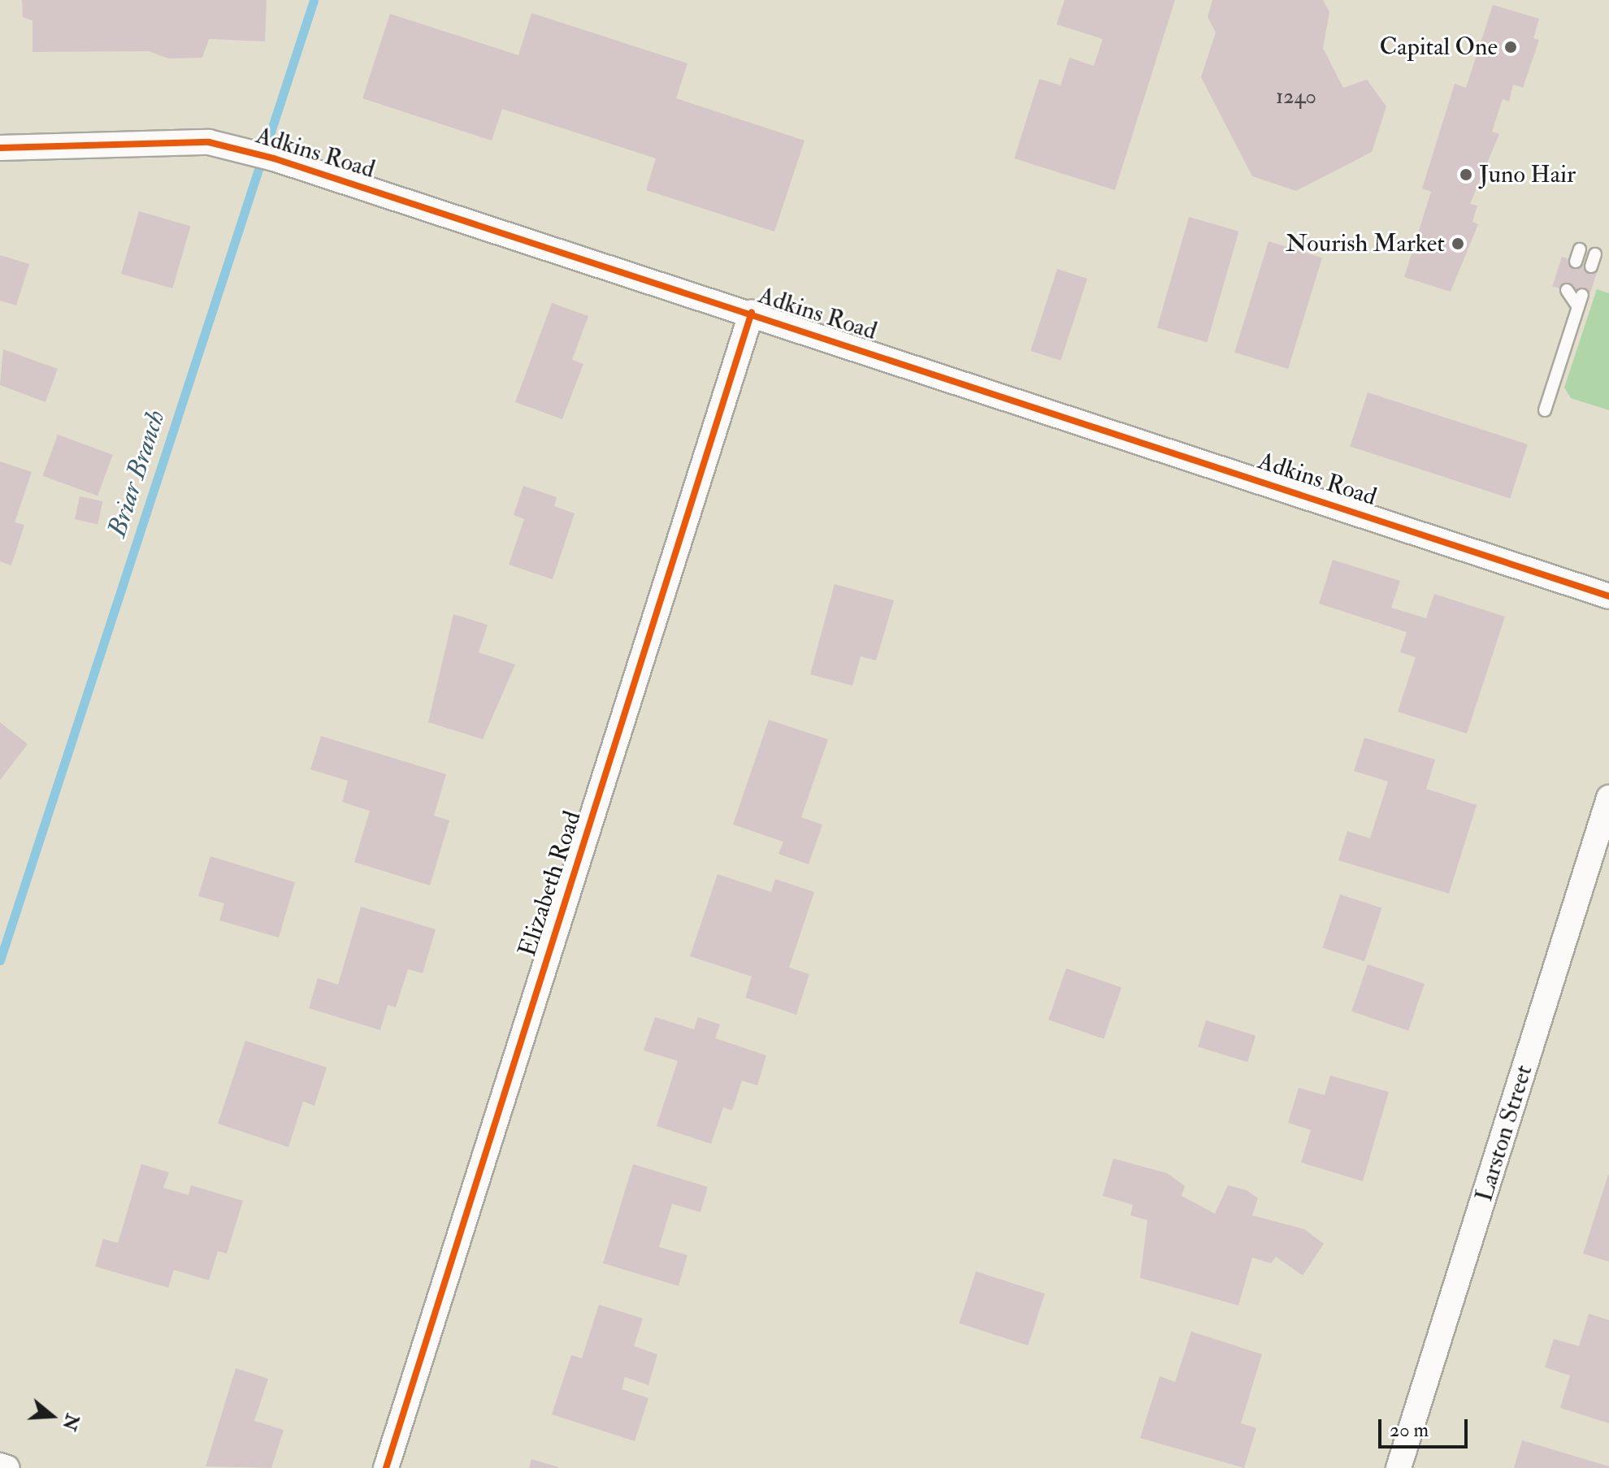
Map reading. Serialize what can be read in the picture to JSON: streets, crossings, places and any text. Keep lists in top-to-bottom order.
{
  "streets": {
    "street": ["Adkins Road", "Elizabeth Road", "Larston Street"]
  },
  "crossings": [
    ["Adkins Road", "Elizabeth Road"]
  ],
  "water": ["Briar Branch"],
  "places": ["Capital One", "Juno Hair", "Nourish Market"],
  "house_numbers": ["1240"],
  "scale_bar": "20 m",
  "north": "right"
}
